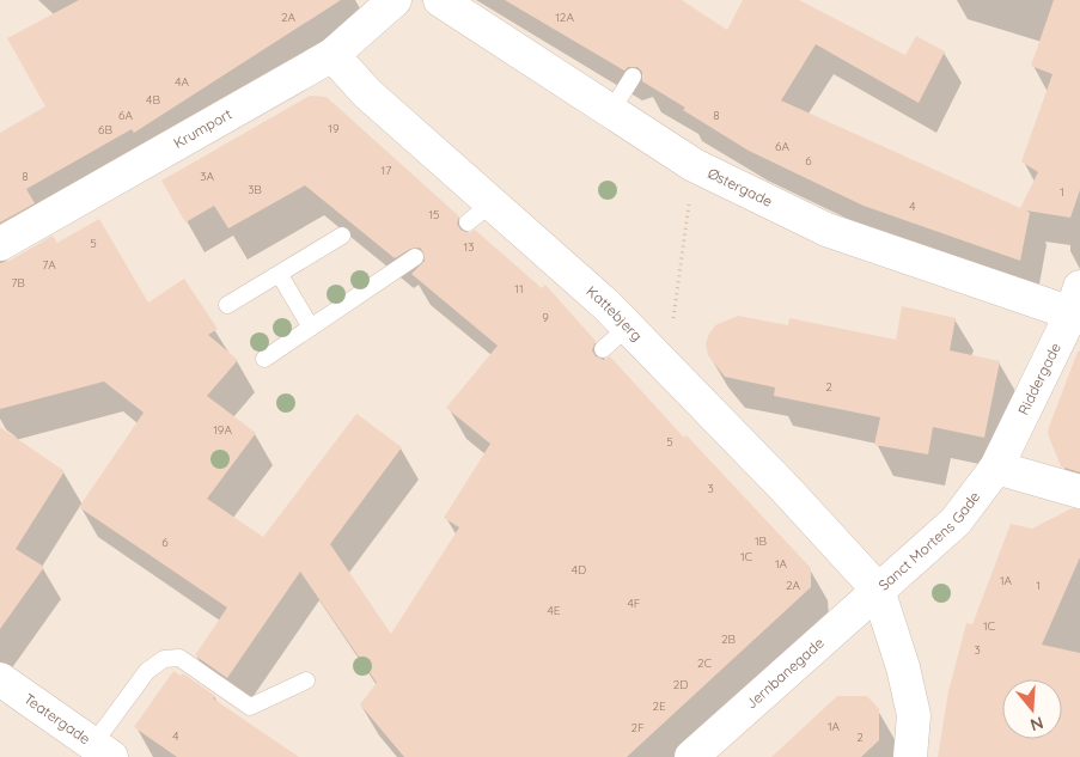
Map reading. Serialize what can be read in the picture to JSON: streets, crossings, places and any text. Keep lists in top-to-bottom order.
{
  "streets": {
    "street": [
      "Krumport",
      "Østergade",
      "Kattebjerg",
      "Riddergade",
      "Sanct Mortens Gade",
      "Jernbanegade",
      "Teatergade"
    ]
  },
  "crossings": [
    ["Krumport", "Kattebjerg"],
    ["Østergade", "Riddergade"],
    ["Kattebjerg", "Sanct Mortens Gade"],
    ["Kattebjerg", "Jernbanegade"],
    ["Riddergade", "Sanct Mortens Gade"],
    ["Sanct Mortens Gade", "Jernbanegade"]
  ],
  "house_numbers": [
    "2A",
    "12A",
    "4A",
    "4B",
    "6A",
    "8",
    "19",
    "6B",
    "6A",
    "6",
    "17",
    "8",
    "3A",
    "3B",
    "1",
    "4",
    "15",
    "5",
    "13",
    "7A",
    "7B",
    "11",
    "9",
    "2",
    "19A",
    "5",
    "3",
    "1B",
    "6",
    "1C",
    "1A",
    "4D",
    "1A",
    "2A",
    "1",
    "4F",
    "4E",
    "1C",
    "2B",
    "3",
    "2C",
    "2D",
    "2E",
    "1A",
    "2F",
    "4",
    "2"
  ],
  "north": "bottom"
}
